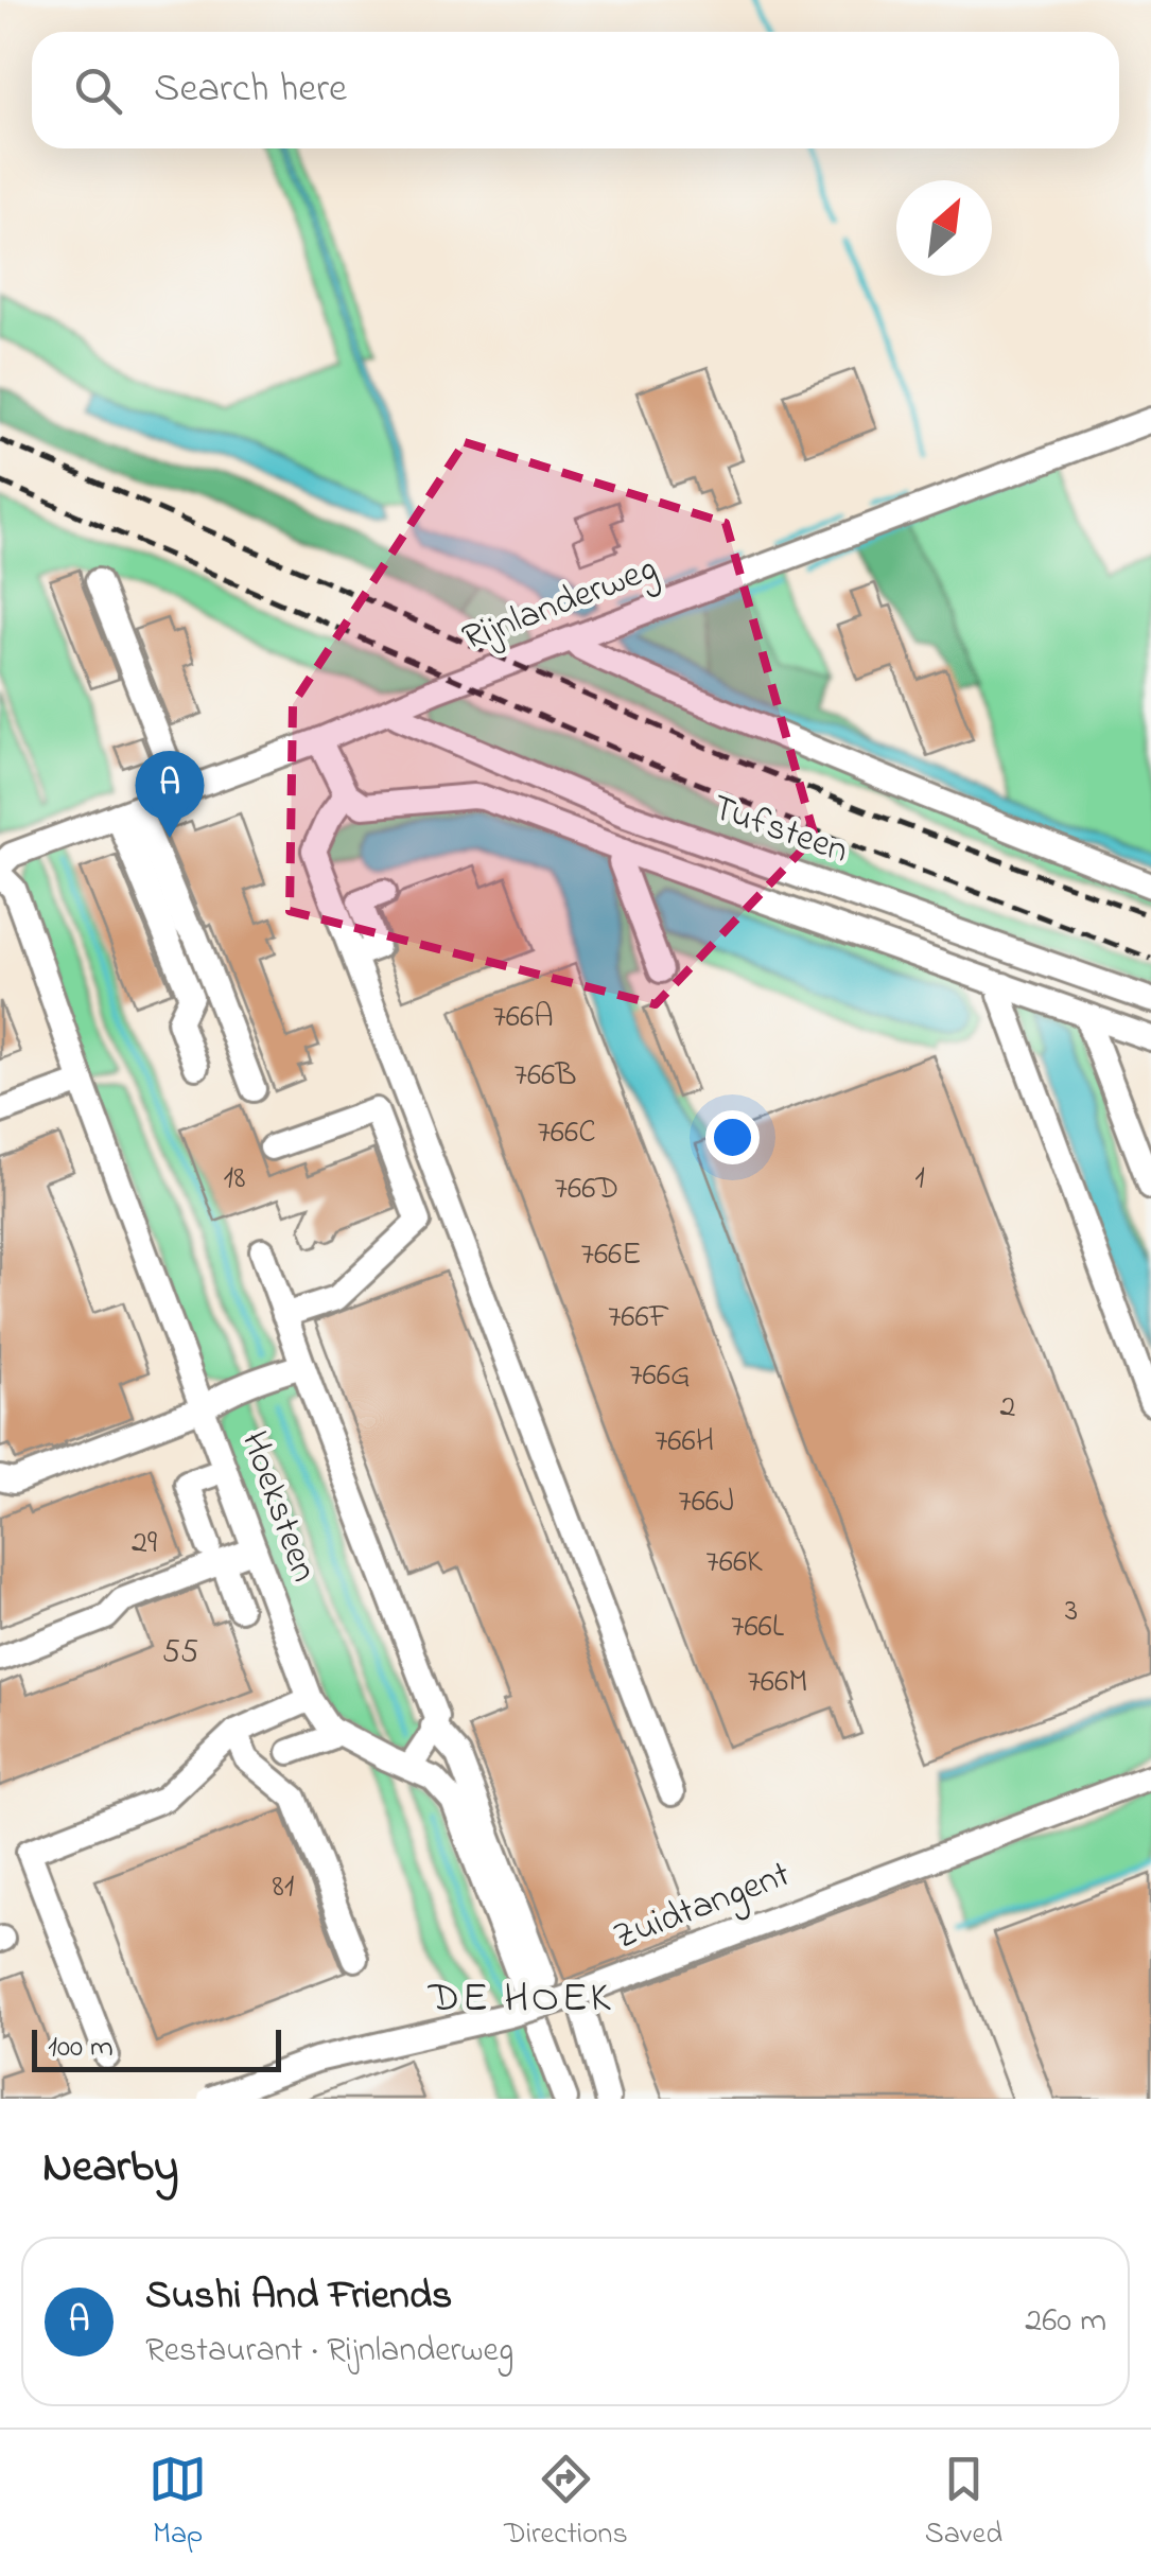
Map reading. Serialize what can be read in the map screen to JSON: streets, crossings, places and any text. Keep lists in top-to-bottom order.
{
  "streets": {
    "street": [
      "Rijnlanderweg",
      "Tufsteen",
      "Hoeksteen",
      "Zuidtangent"
    ]
  },
  "crossings": [
    ["Rijnlanderweg", "Tufsteen"]
  ],
  "districts": ["DE HOEK"],
  "house_numbers": [
    "766A",
    "766B",
    "766C",
    "18",
    "1",
    "766D",
    "766E",
    "766F",
    "766G",
    "2",
    "766H",
    "766J",
    "29",
    "766K",
    "3",
    "766L",
    "55",
    "766M",
    "81"
  ],
  "scale_bar": "100 m",
  "north": "top right",
  "page": {
    "search": "Search here",
    "pins": "A",
    "scale": "100 m",
    "heading": "Nearby",
    "list": [
      {
        "mark": "A",
        "name": "Sushi And Friends",
        "note": "Restaurant · Rijnlanderweg",
        "value": "260 m"
      }
    ],
    "nav": ["Map", "Directions", "Saved"]
  }
}
